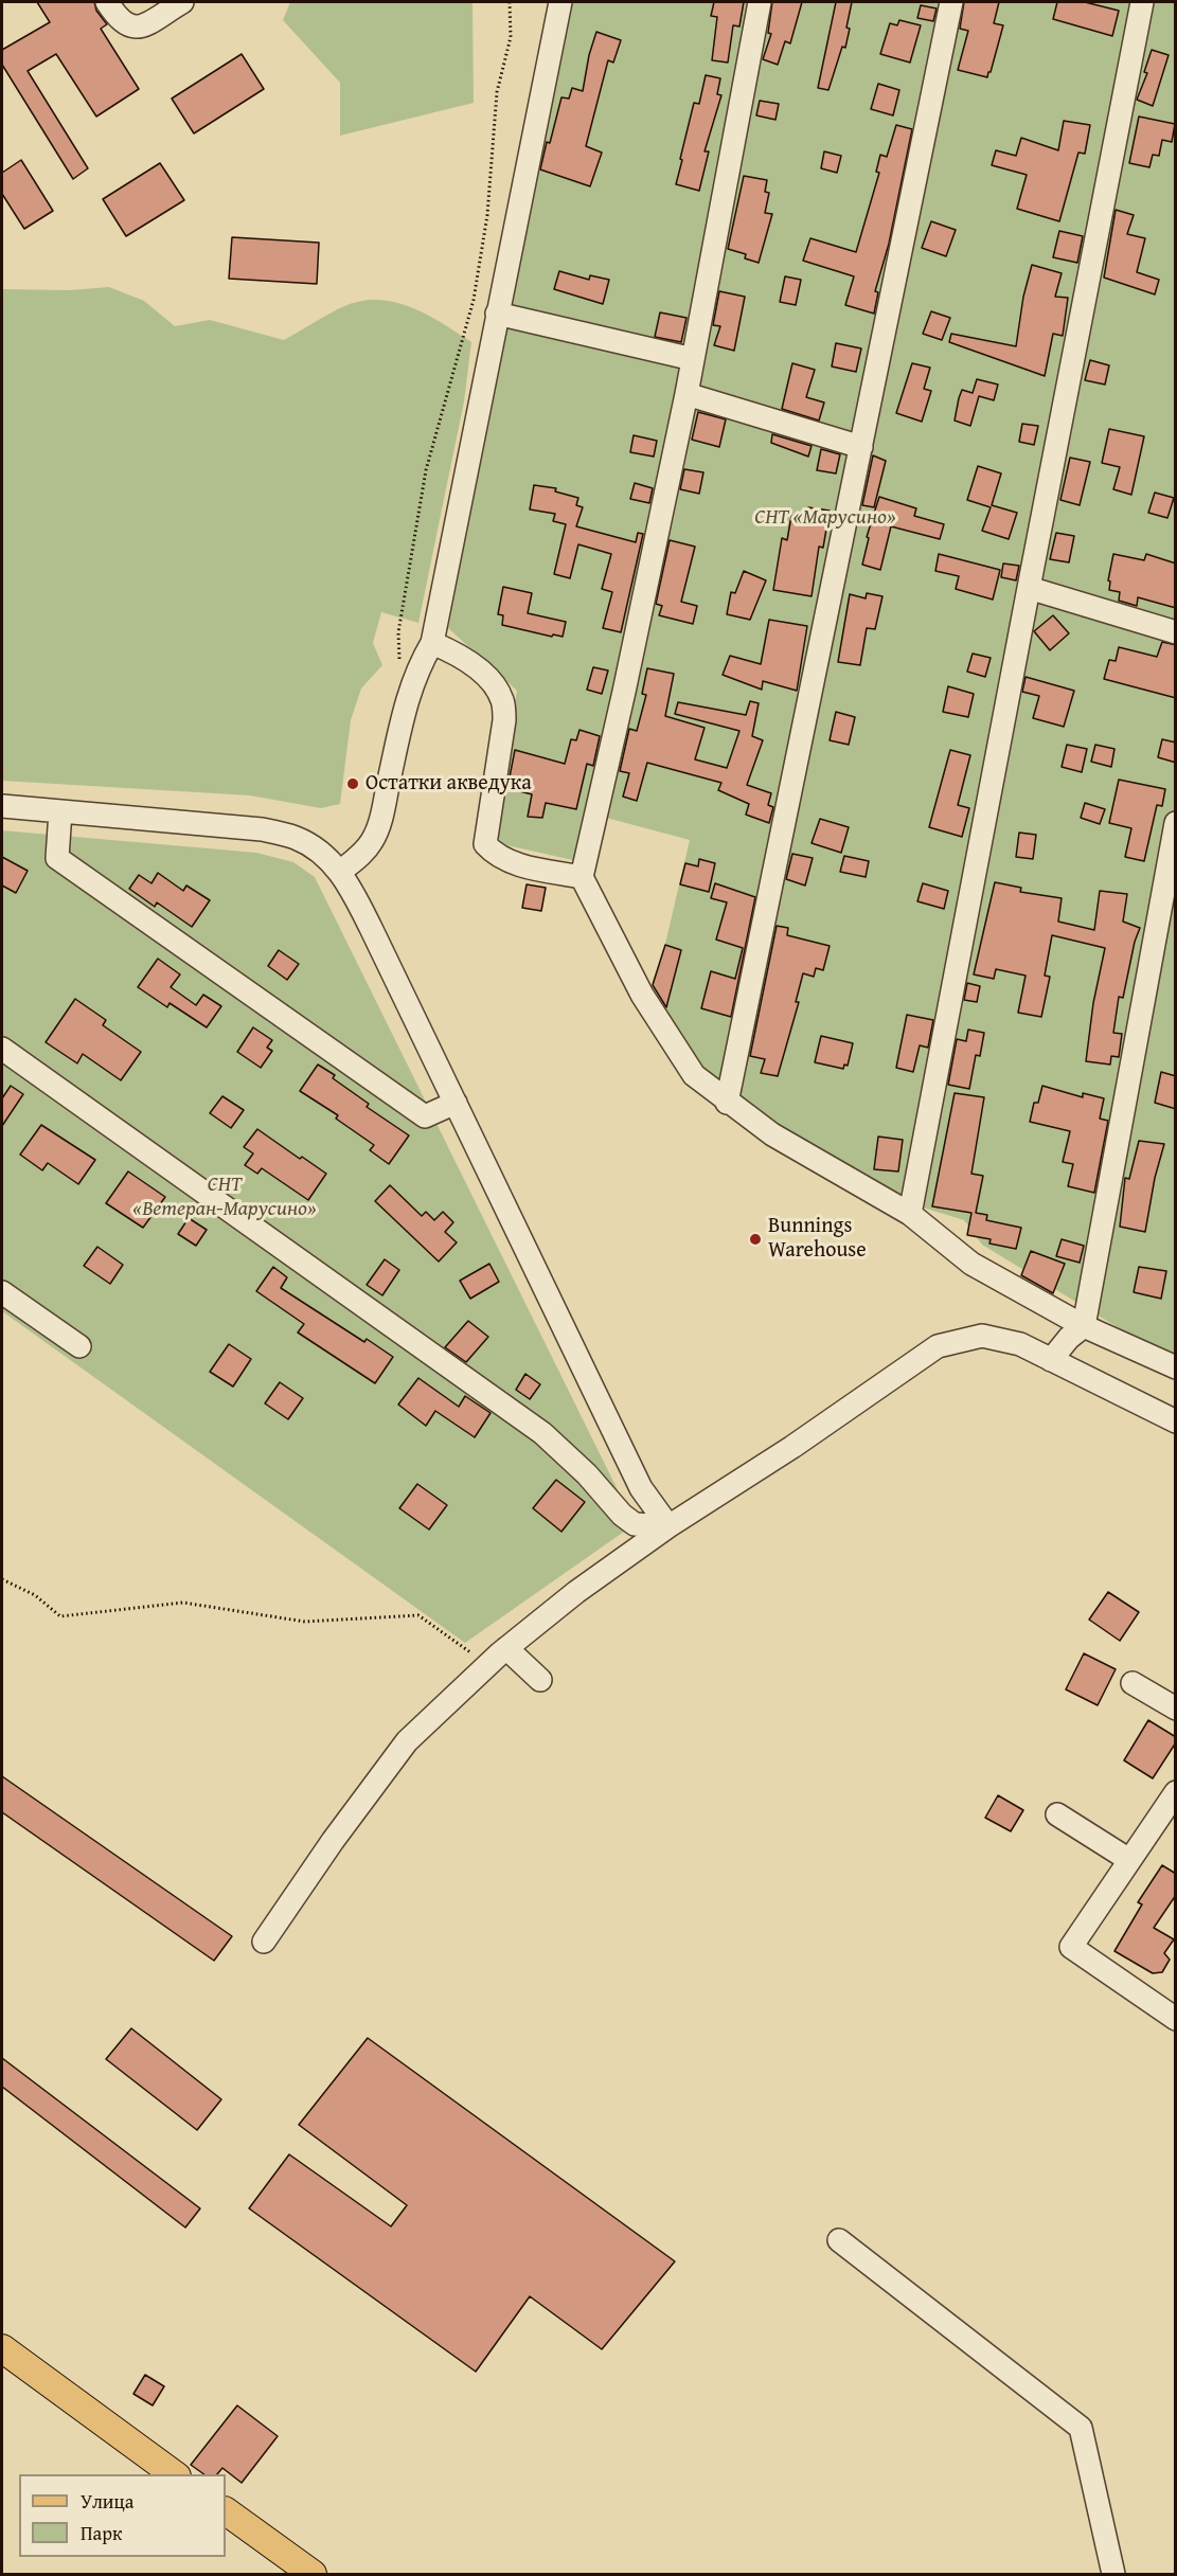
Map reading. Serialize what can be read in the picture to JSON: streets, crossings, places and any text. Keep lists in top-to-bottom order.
{
  "parks": ["СНТ «Марусино»", "СНТ «Ветеран-Марусино»"],
  "places": ["Остатки акведука", "Bunnings Warehouse"],
  "legend": ["Улица", "Парк"]
}
